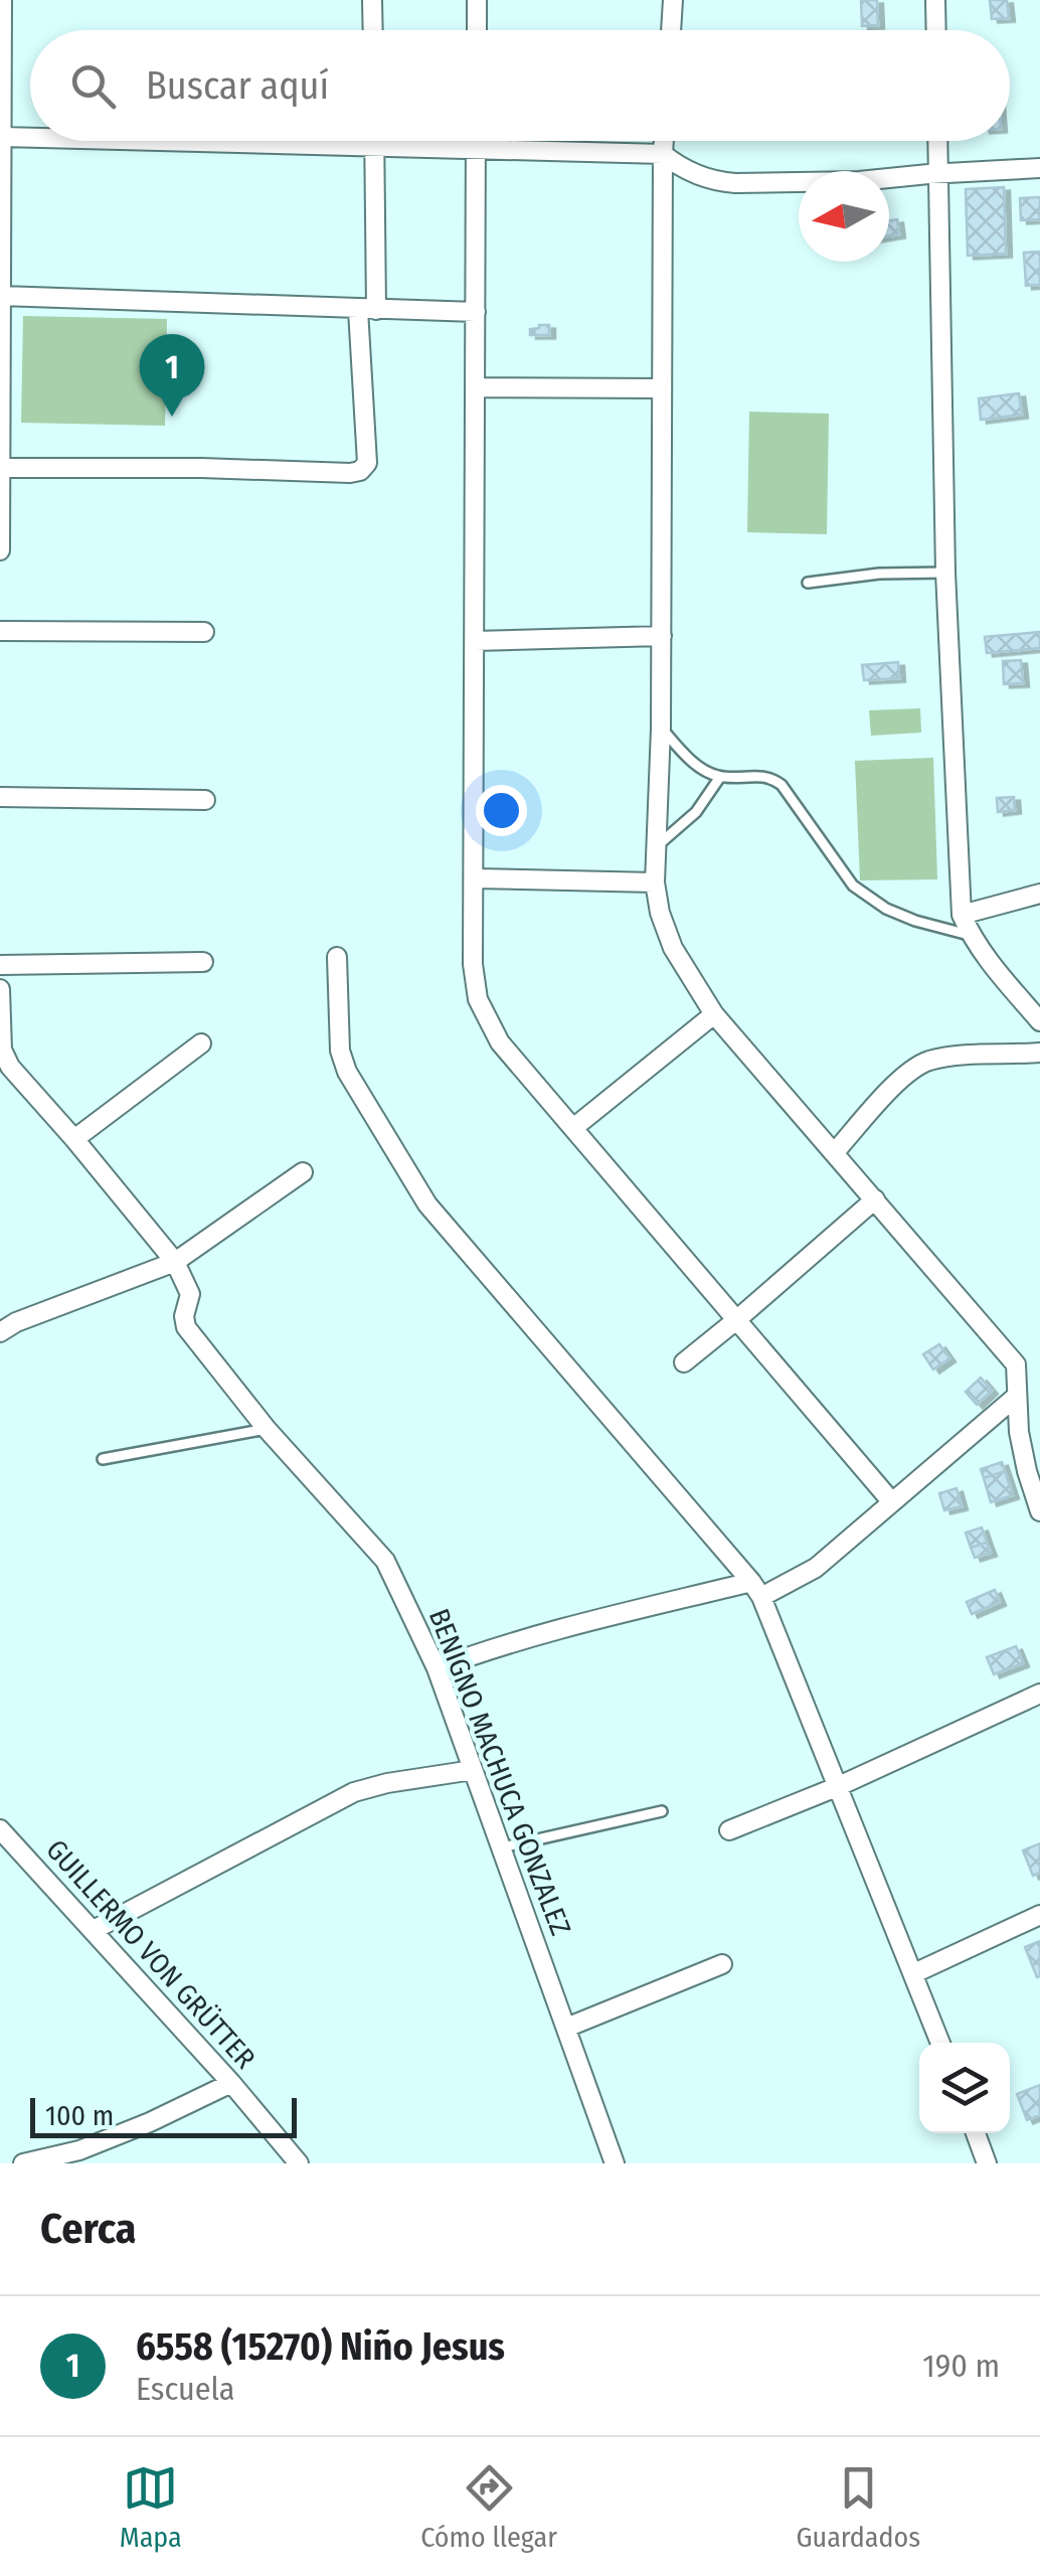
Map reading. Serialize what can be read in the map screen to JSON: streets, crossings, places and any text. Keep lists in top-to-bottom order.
{
  "streets": {
    "street": ["BENIGNO MACHUCA GONZALEZ", "GUILLERMO VON GRÜTTER"]
  },
  "scale_bar": "100 m",
  "north": "left",
  "page": {
    "search": "Buscar aquí",
    "pins": "1",
    "scale": "100 m",
    "heading": "Cerca",
    "list": [
      {
        "mark": "1",
        "name": "6558 (15270) Niño Jesus",
        "note": "Escuela",
        "value": "190 m"
      }
    ],
    "nav": ["Mapa", "Cómo llegar", "Guardados"]
  }
}
